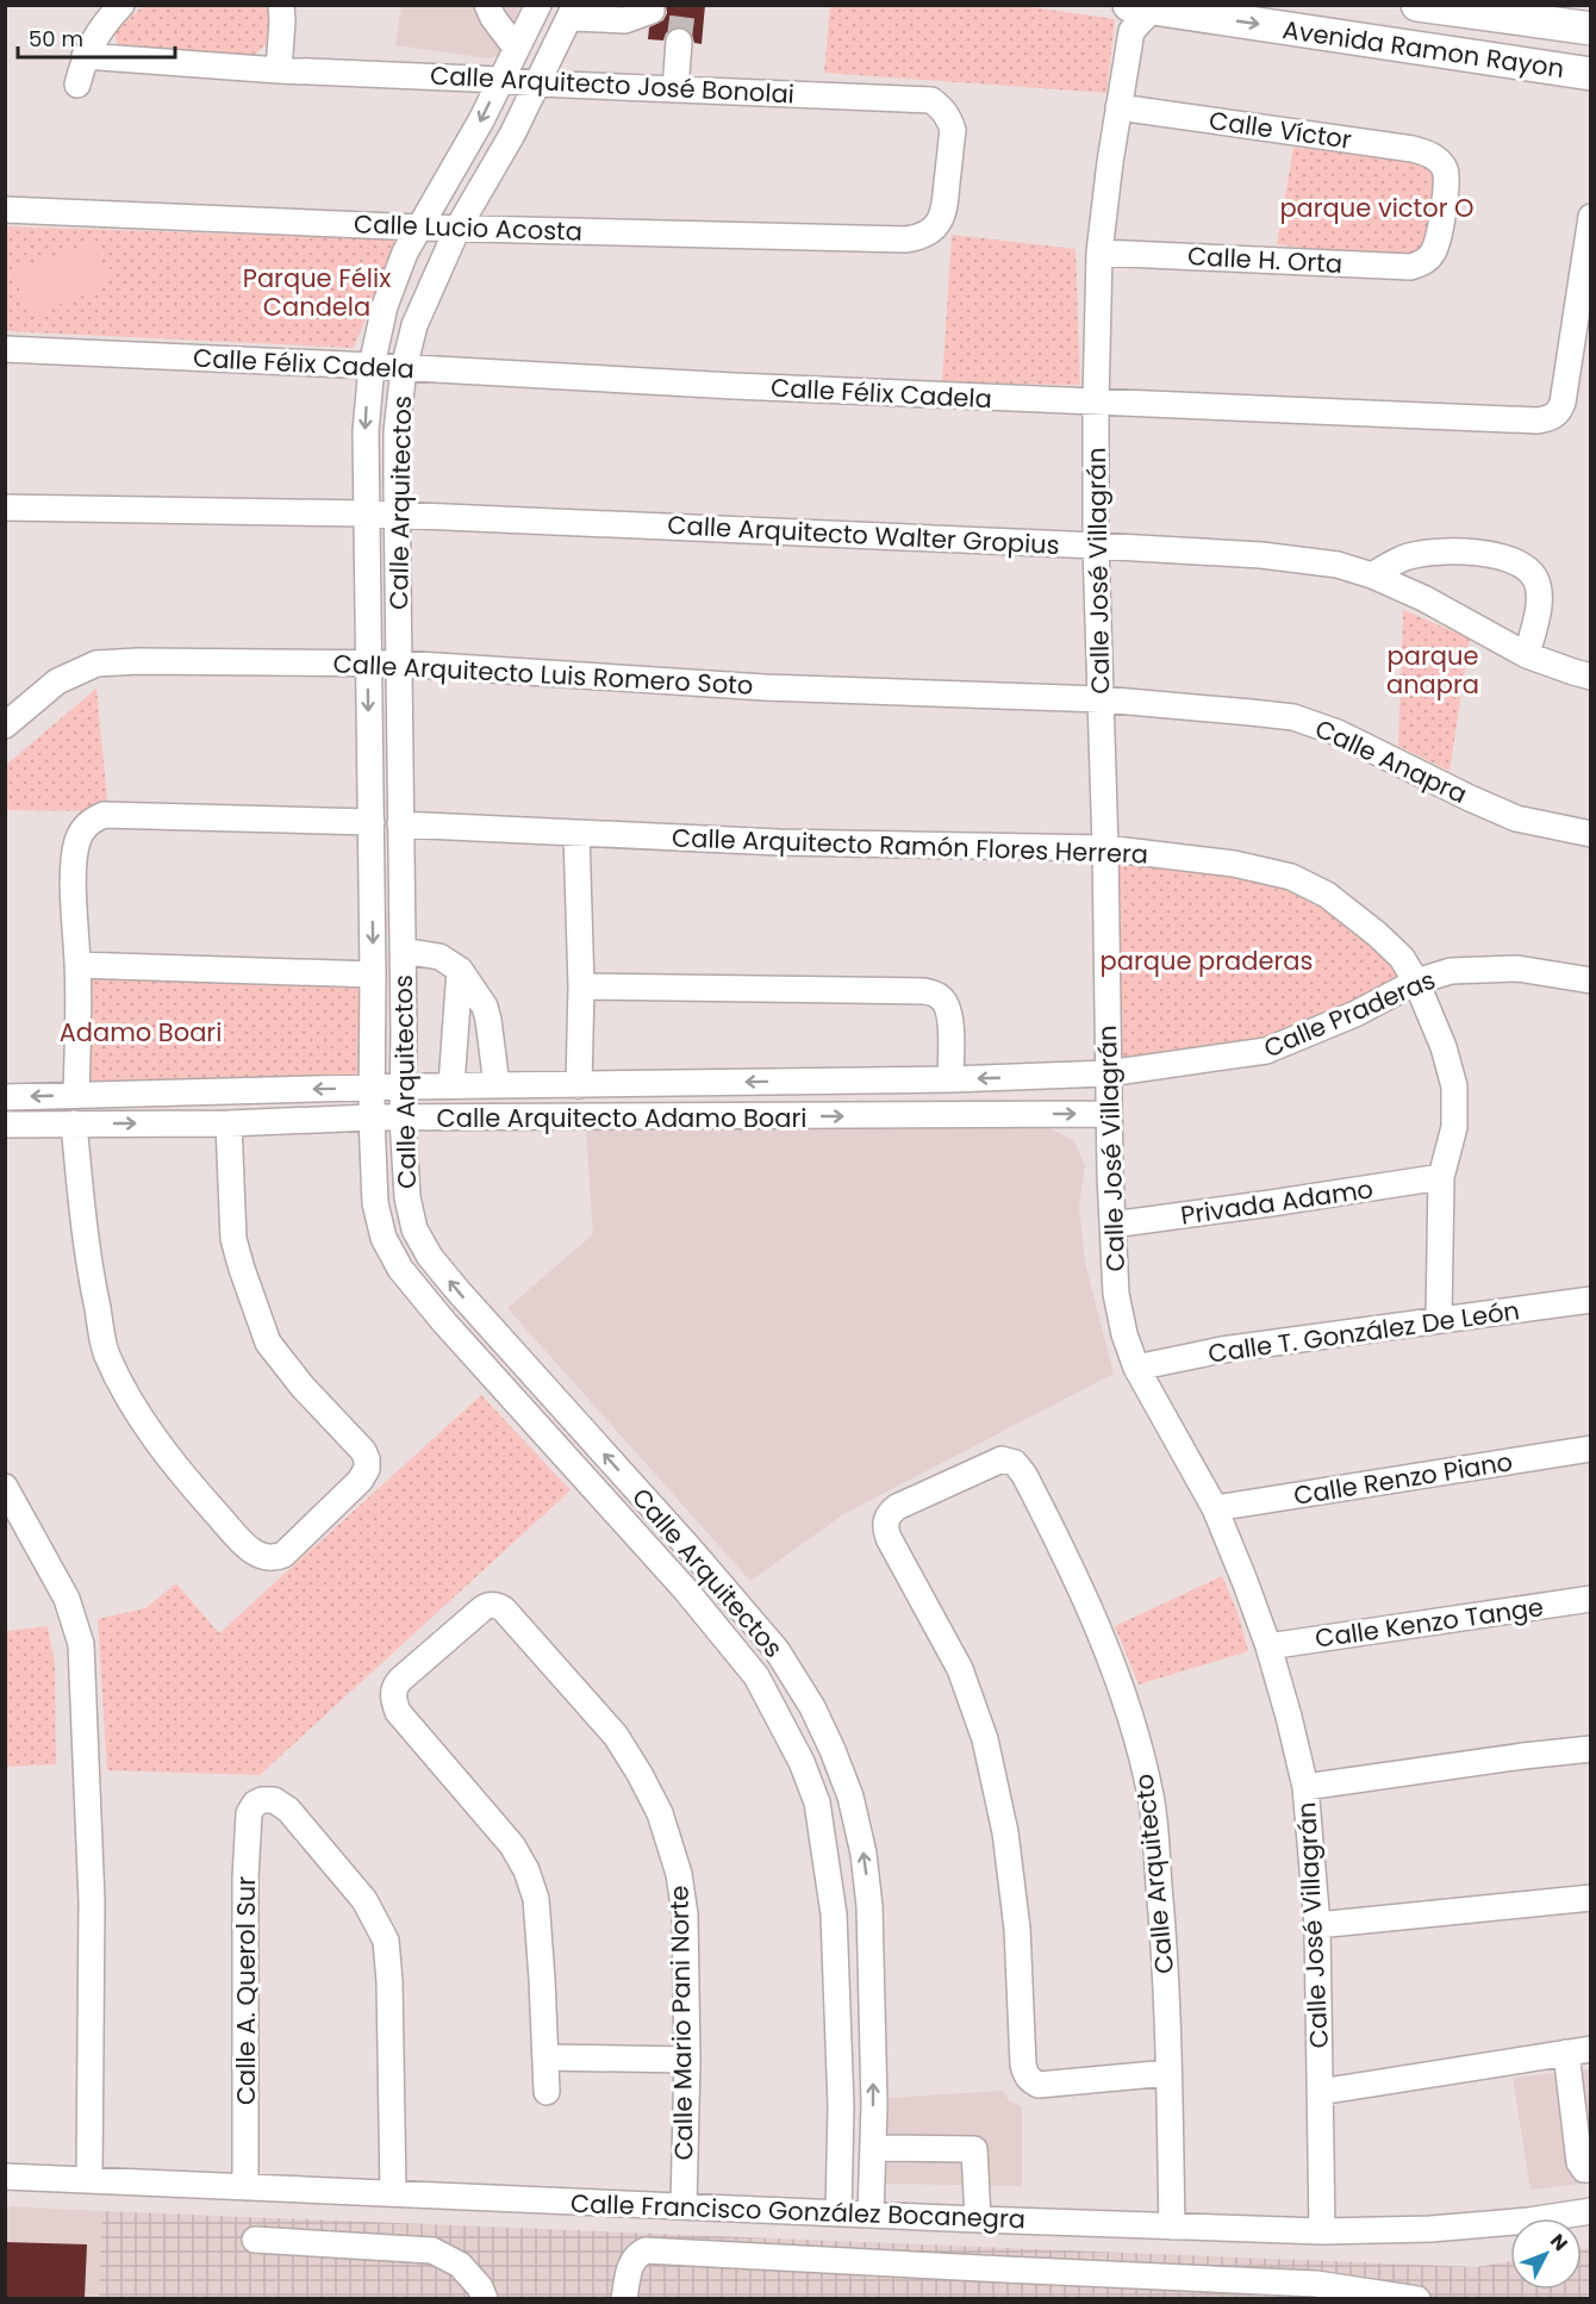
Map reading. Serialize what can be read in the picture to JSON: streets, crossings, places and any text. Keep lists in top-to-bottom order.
{
  "streets": {
    "main road": ["Avenida Ramon Rayon"],
    "street": [
      "Calle Arquitecto José Bonolai",
      "Calle Víctor",
      "Calle Lucio Acosta",
      "Calle H. Orta",
      "Calle Félix Cadela",
      "Calle Arquitectos",
      "Calle Arquitecto Walter Gropius",
      "Calle José Villagrán",
      "Calle Arquitecto Luis Romero Soto",
      "Calle Anapra",
      "Calle Arquitecto Ramón Flores Herrera",
      "Calle Praderas",
      "Calle Arquitecto Adamo Boari",
      "Privada Adamo",
      "Calle T. González De León",
      "Calle Renzo Piano",
      "Calle Kenzo Tange",
      "Calle Arquitecto",
      "Calle A. Querol Sur",
      "Calle Mario Pani Norte",
      "Calle Francisco González Bocanegra"
    ]
  },
  "crossings": [
    ["Avenida Ramon Rayon", "Calle José Villagrán"],
    ["Calle Arquitecto José Bonolai", "Calle Lucio Acosta"],
    ["Calle Arquitecto José Bonolai", "Calle Arquitectos"],
    ["Calle Víctor", "Calle H. Orta"],
    ["Calle Víctor", "Calle José Villagrán"],
    ["Calle Lucio Acosta", "Calle Arquitectos"],
    ["Calle H. Orta", "Calle José Villagrán"],
    ["Calle Félix Cadela", "Calle Arquitectos"],
    ["Calle Félix Cadela", "Calle José Villagrán"],
    ["Calle Arquitectos", "Calle Arquitecto Walter Gropius"],
    ["Calle Arquitectos", "Calle Arquitecto Luis Romero Soto"],
    ["Calle Arquitectos", "Calle Arquitecto Ramón Flores Herrera"],
    ["Calle Arquitectos", "Calle Arquitecto Adamo Boari"],
    ["Calle Arquitectos", "Calle Francisco González Bocanegra"],
    ["Calle Arquitecto Walter Gropius", "Calle José Villagrán"],
    ["Calle José Villagrán", "Calle Arquitecto Luis Romero Soto"],
    ["Calle José Villagrán", "Calle Anapra"],
    ["Calle José Villagrán", "Calle Arquitecto Ramón Flores Herrera"],
    ["Calle José Villagrán", "Calle Praderas"],
    ["Calle José Villagrán", "Calle Arquitecto Adamo Boari"],
    ["Calle José Villagrán", "Privada Adamo"],
    ["Calle José Villagrán", "Calle T. González De León"],
    ["Calle José Villagrán", "Calle Renzo Piano"],
    ["Calle José Villagrán", "Calle Kenzo Tange"],
    ["Calle José Villagrán", "Calle Francisco González Bocanegra"],
    ["Calle Arquitecto Luis Romero Soto", "Calle Anapra"],
    ["Calle Arquitecto Ramón Flores Herrera", "Calle Praderas"],
    ["Calle Arquitecto Ramón Flores Herrera", "Privada Adamo"],
    ["Calle Arquitecto Ramón Flores Herrera", "Calle T. González De León"],
    ["Calle Praderas", "Calle Arquitecto Adamo Boari"],
    ["Calle Arquitecto", "Calle Francisco González Bocanegra"],
    ["Calle A. Querol Sur", "Calle Francisco González Bocanegra"],
    ["Calle Mario Pani Norte", "Calle Francisco González Bocanegra"]
  ],
  "parks": [
    "parque victor O",
    "Parque Félix Candela",
    "parque anapra",
    "parque praderas",
    "Adamo Boari"
  ],
  "scale_bar": "50 m",
  "north": "top right"
}
